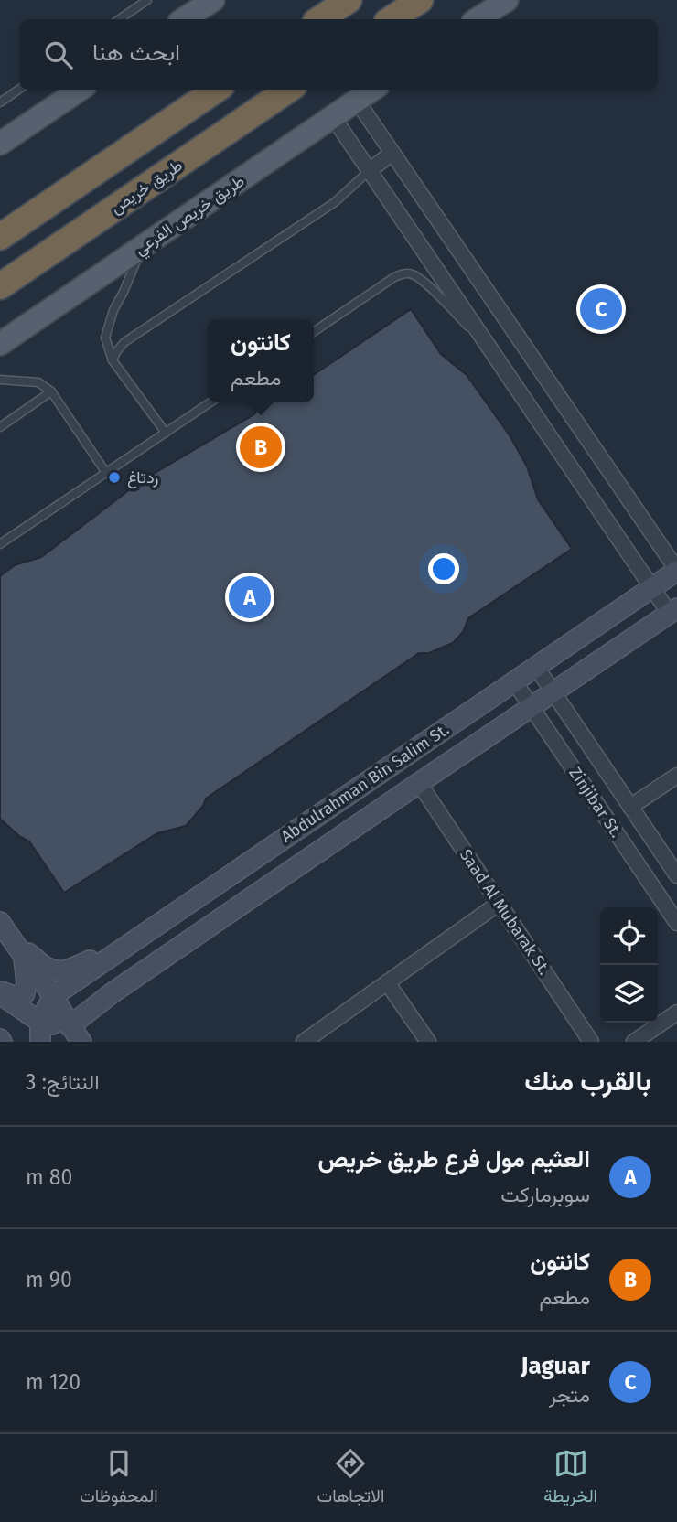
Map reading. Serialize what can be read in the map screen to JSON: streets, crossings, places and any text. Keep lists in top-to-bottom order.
{
  "streets": {
    "highway": ["طريق خريص"],
    "main road": ["طريق خريص الفرعي"],
    "street": ["Abdulrahman Bin Salim St.", "Zinjibar St.", "Saad Al Mubarak St."]
  },
  "crossings": [
    ["Abdulrahman Bin Salim St.", "Zinjibar St."],
    ["Abdulrahman Bin Salim St.", "Saad Al Mubarak St."]
  ],
  "places": ["ردتاغ"],
  "page": {
    "search": "ابحث هنا",
    "pins": ["C", "B", "A"],
    "popup": ["كانتون", "مطعم"],
    "heading": ["بالقرب منك", "النتائج: 3"],
    "list": [
      {
        "mark": "A",
        "name": "العثيم مول فرع طريق خريص",
        "note": "سوبرماركت",
        "value": "80 m"
      },
      {
        "mark": "B",
        "name": "كانتون",
        "note": "مطعم",
        "value": "90 m"
      },
      {
        "mark": "C",
        "name": "Jaguar",
        "note": "متجر",
        "value": "120 m"
      }
    ],
    "nav": ["الخريطة", "الاتجاهات", "المحفوظات"]
  }
}
